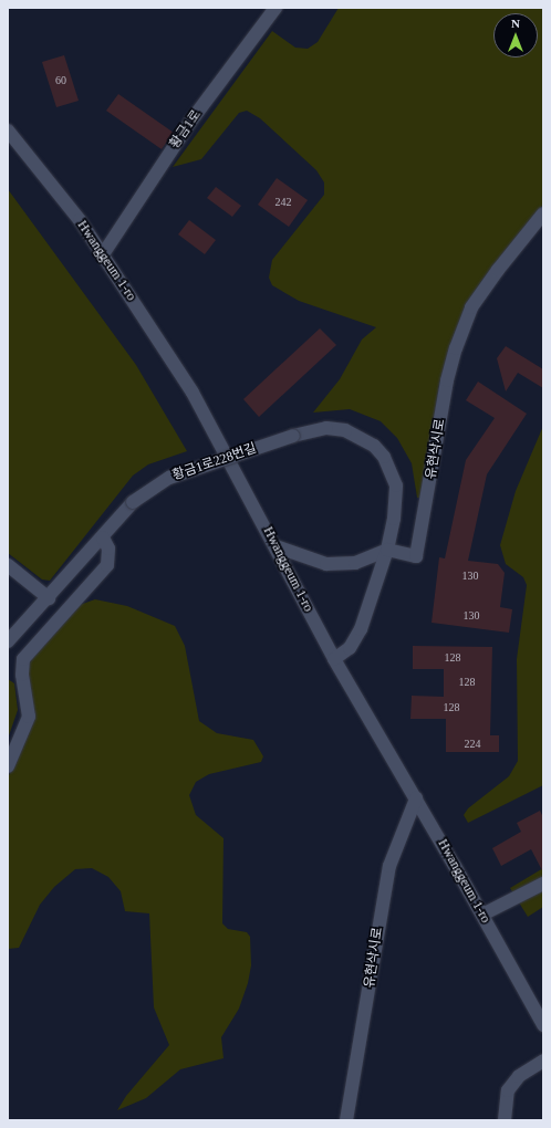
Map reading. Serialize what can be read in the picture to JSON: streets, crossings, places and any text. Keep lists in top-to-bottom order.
{
  "streets": {
    "street": [
      "황금1로",
      "Hwanggeum 1-ro",
      "유현삭시로",
      "황금1로228번길"
    ]
  },
  "crossings": [
    ["황금1로", "Hwanggeum 1-ro"],
    ["Hwanggeum 1-ro", "유현삭시로"],
    ["유현삭시로", "황금1로228번길"]
  ],
  "house_numbers": [
    "60",
    "242",
    "130",
    "130",
    "128",
    "128",
    "128",
    "224"
  ],
  "north": "top"
}
